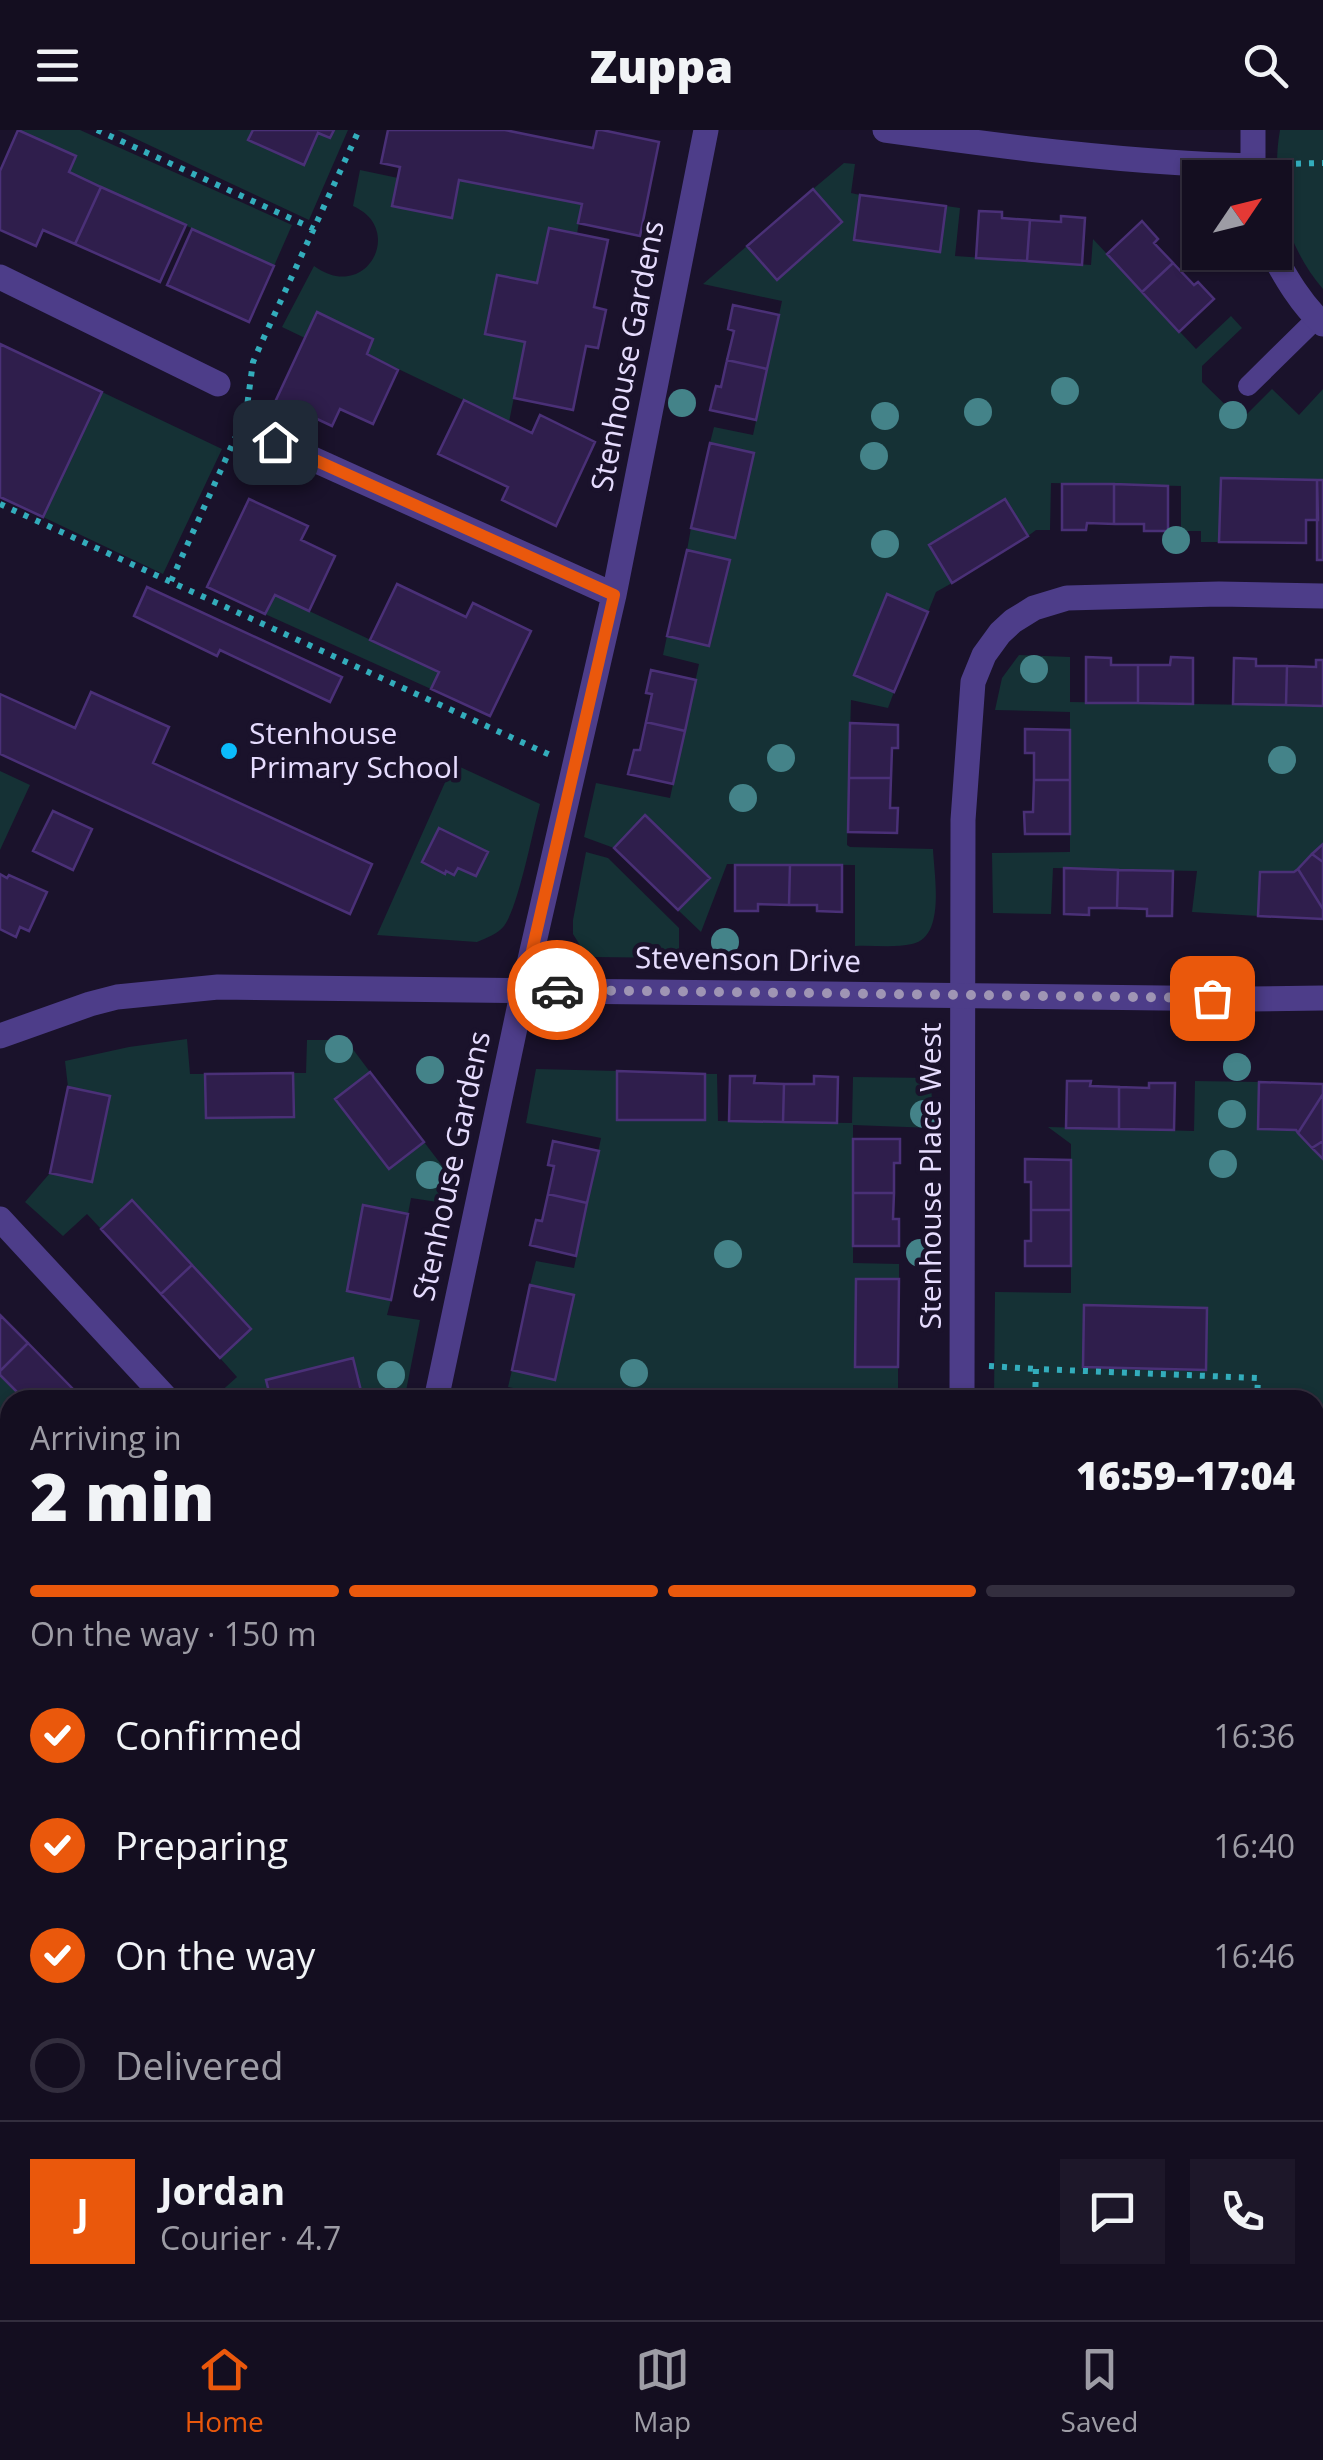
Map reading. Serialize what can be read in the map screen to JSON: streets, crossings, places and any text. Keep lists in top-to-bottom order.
{
  "streets": {
    "street": ["Stenhouse Gardens", "Stevenson Drive", "Stenhouse Place West"]
  },
  "crossings": [
    ["Stenhouse Gardens", "Stevenson Drive"],
    ["Stevenson Drive", "Stenhouse Place West"]
  ],
  "places": ["Stenhouse Primary School"],
  "north": "top right",
  "page": {
    "header": "Zuppa",
    "heading": ["2 min", "Arriving in", "16:59–17:04"],
    "panel": ["Jordan", "Courier · 4.7"],
    "bar": "On the way · 150 m",
    "list": [
      ["Confirmed", "16:36"],
      ["Preparing", "16:40"],
      ["On the way", "16:46"],
      "Delivered"
    ],
    "round": "J",
    "tabs": ["Home", "Map", "Saved"]
  }
}
